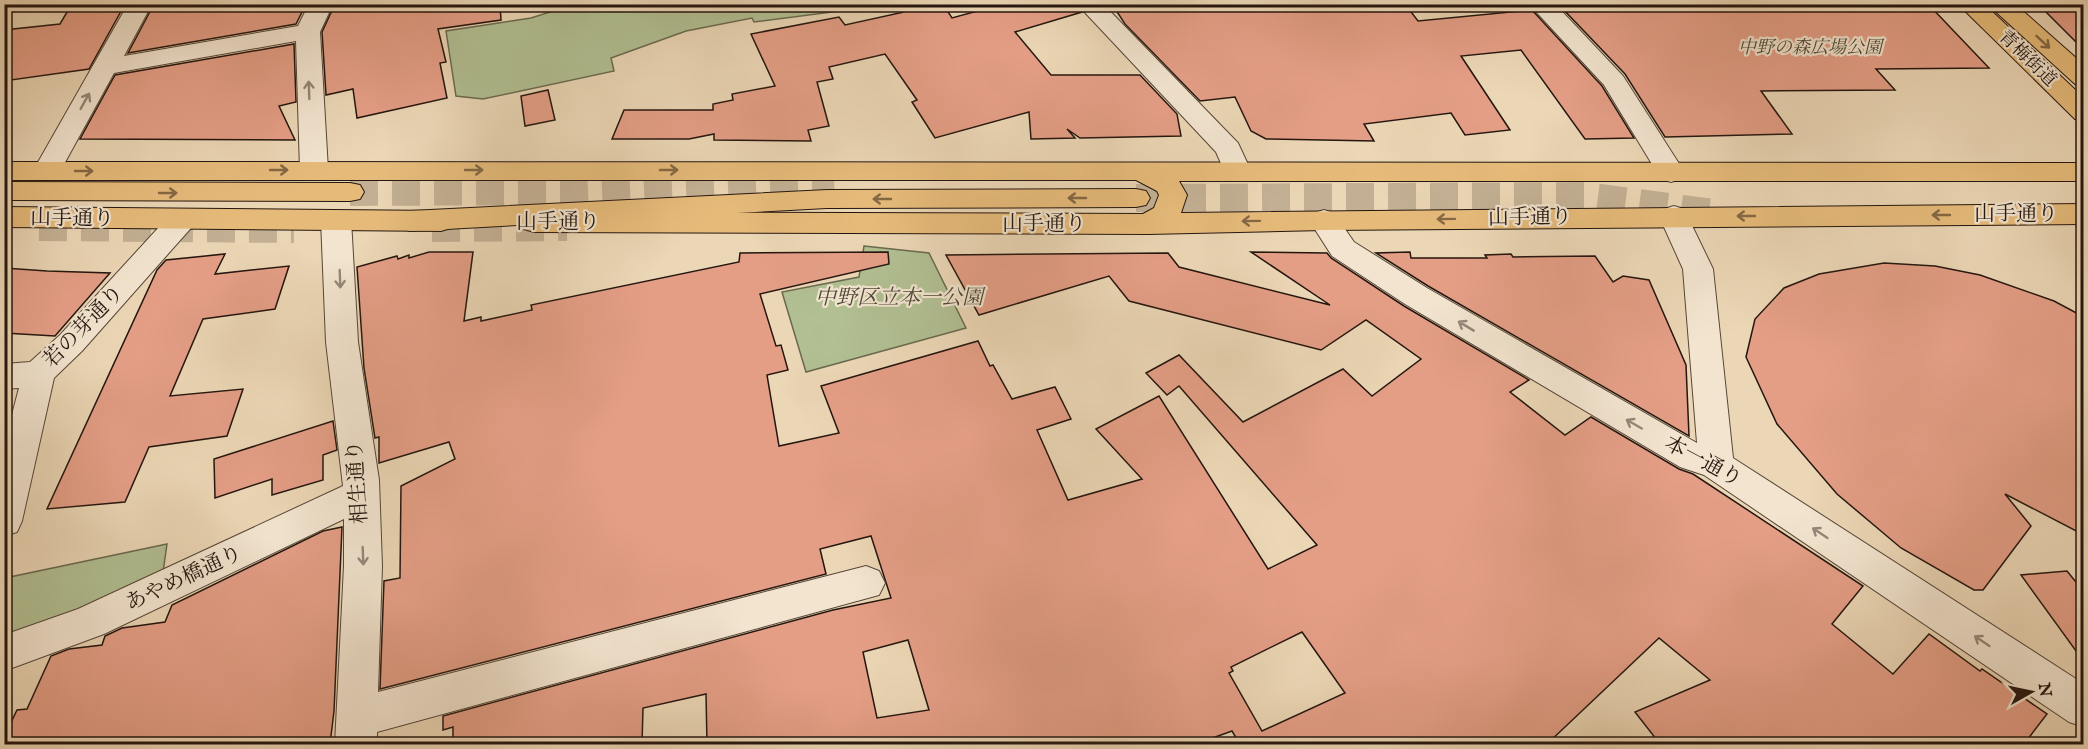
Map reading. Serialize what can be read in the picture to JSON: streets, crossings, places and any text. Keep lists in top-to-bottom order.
{
  "streets": {
    "main road": ["青梅街道", "山手通り"],
    "street": [
      "若の芽通り",
      "本一通り",
      "相生通り",
      "あやめ橋通り"
    ]
  },
  "crossings": [
    ["山手通り", "若の芽通り"],
    ["山手通り", "本一通り"],
    ["山手通り", "相生通り"],
    ["相生通り", "あやめ橋通り"]
  ],
  "one_way": ["本一通り", "相生通り"],
  "parks": ["中野の森広場公園", "中野区立本一公園"],
  "north": "right"
}
